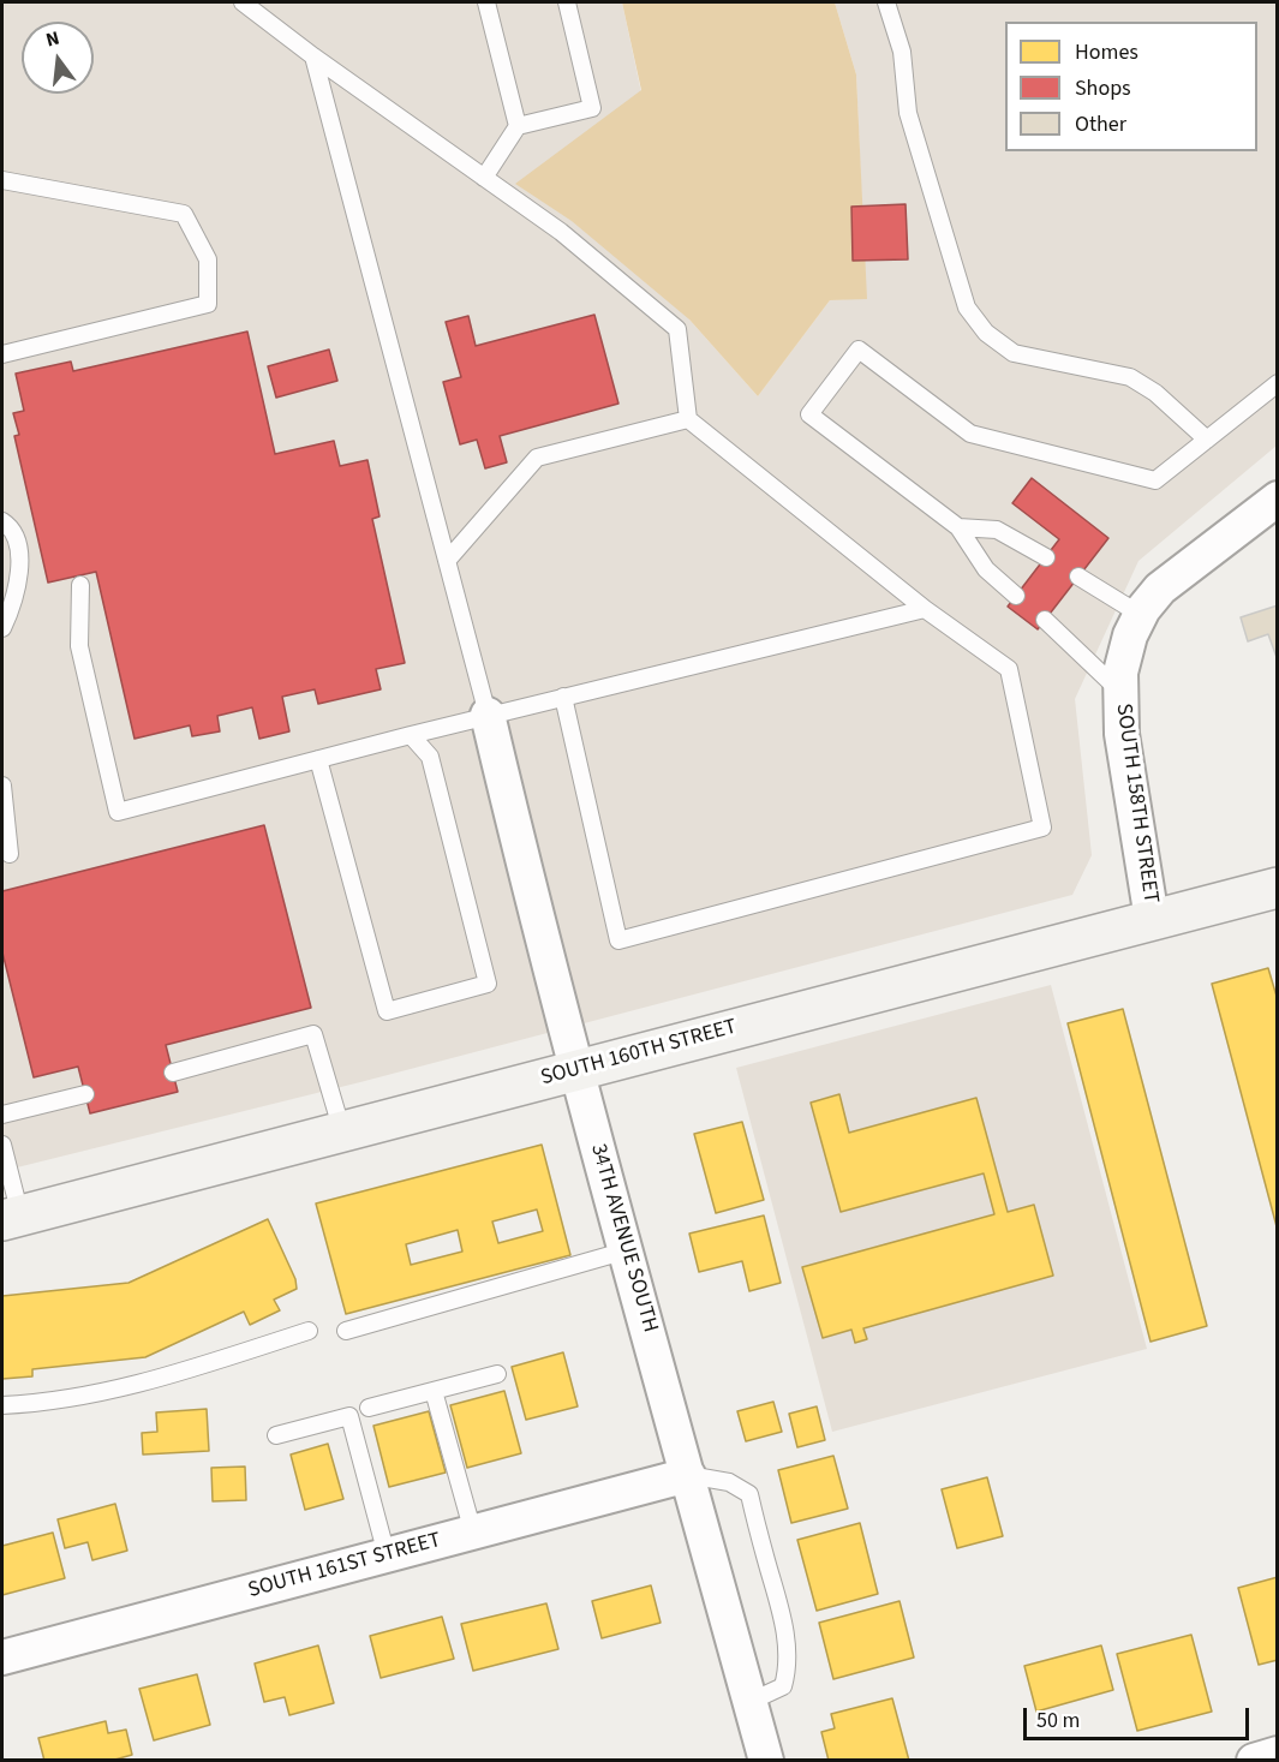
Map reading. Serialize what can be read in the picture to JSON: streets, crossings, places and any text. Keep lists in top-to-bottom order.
{
  "streets": {
    "main road": ["SOUTH 160TH STREET"],
    "street": ["SOUTH 158TH STREET", "34TH AVENUE SOUTH", "SOUTH 161ST STREET"]
  },
  "crossings": [
    ["SOUTH 158TH STREET", "SOUTH 160TH STREET"],
    ["SOUTH 160TH STREET", "34TH AVENUE SOUTH"],
    ["34TH AVENUE SOUTH", "SOUTH 161ST STREET"]
  ],
  "legend": ["Homes", "Shops", "Other"],
  "scale_bar": "50 m",
  "north": "top"
}
